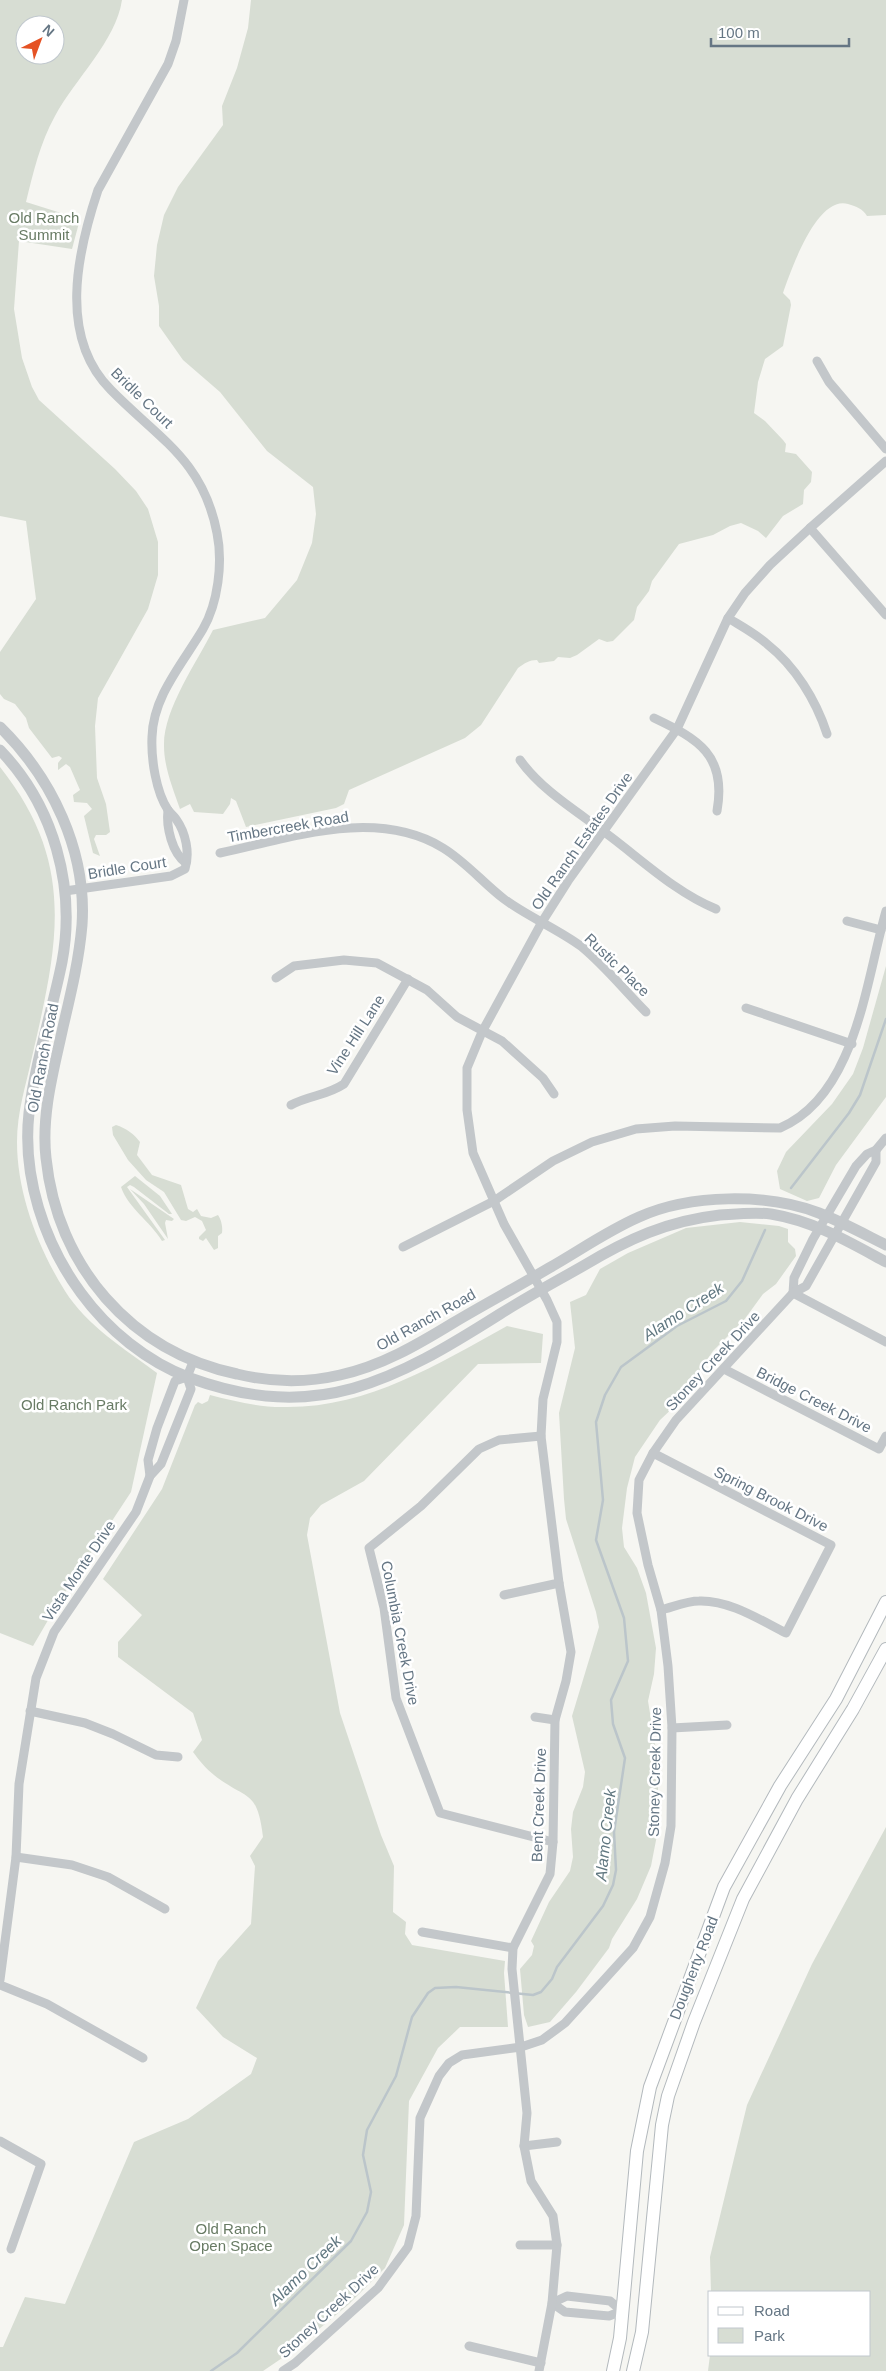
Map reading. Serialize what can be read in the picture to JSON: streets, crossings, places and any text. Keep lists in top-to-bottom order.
{
  "streets": {
    "main road": ["Dougherty Road"],
    "street": [
      "Bridle Court",
      "Timbercreek Road",
      "Old Ranch Estates Drive",
      "Rustic Place",
      "Vine Hill Lane",
      "Old Ranch Road",
      "Stoney Creek Drive",
      "Bridge Creek Drive",
      "Spring Brook Drive",
      "Vista Monte Drive",
      "Columbia Creek Drive",
      "Bent Creek Drive"
    ]
  },
  "crossings": [
    ["Bridle Court", "Old Ranch Road"],
    ["Timbercreek Road", "Old Ranch Estates Drive"],
    ["Timbercreek Road", "Rustic Place"],
    ["Old Ranch Estates Drive", "Rustic Place"],
    ["Old Ranch Estates Drive", "Old Ranch Road"],
    ["Old Ranch Estates Drive", "Bent Creek Drive"],
    ["Old Ranch Road", "Stoney Creek Drive"],
    ["Old Ranch Road", "Vista Monte Drive"],
    ["Old Ranch Road", "Bent Creek Drive"],
    ["Stoney Creek Drive", "Bridge Creek Drive"],
    ["Stoney Creek Drive", "Spring Brook Drive"],
    ["Stoney Creek Drive", "Bent Creek Drive"],
    ["Columbia Creek Drive", "Bent Creek Drive"]
  ],
  "water": ["Alamo Creek"],
  "parks": ["Old Ranch Summit", "Old Ranch Park", "Old Ranch Open Space"],
  "legend": ["Road", "Park"],
  "scale_bar": "100 m",
  "north": "top right"
}
